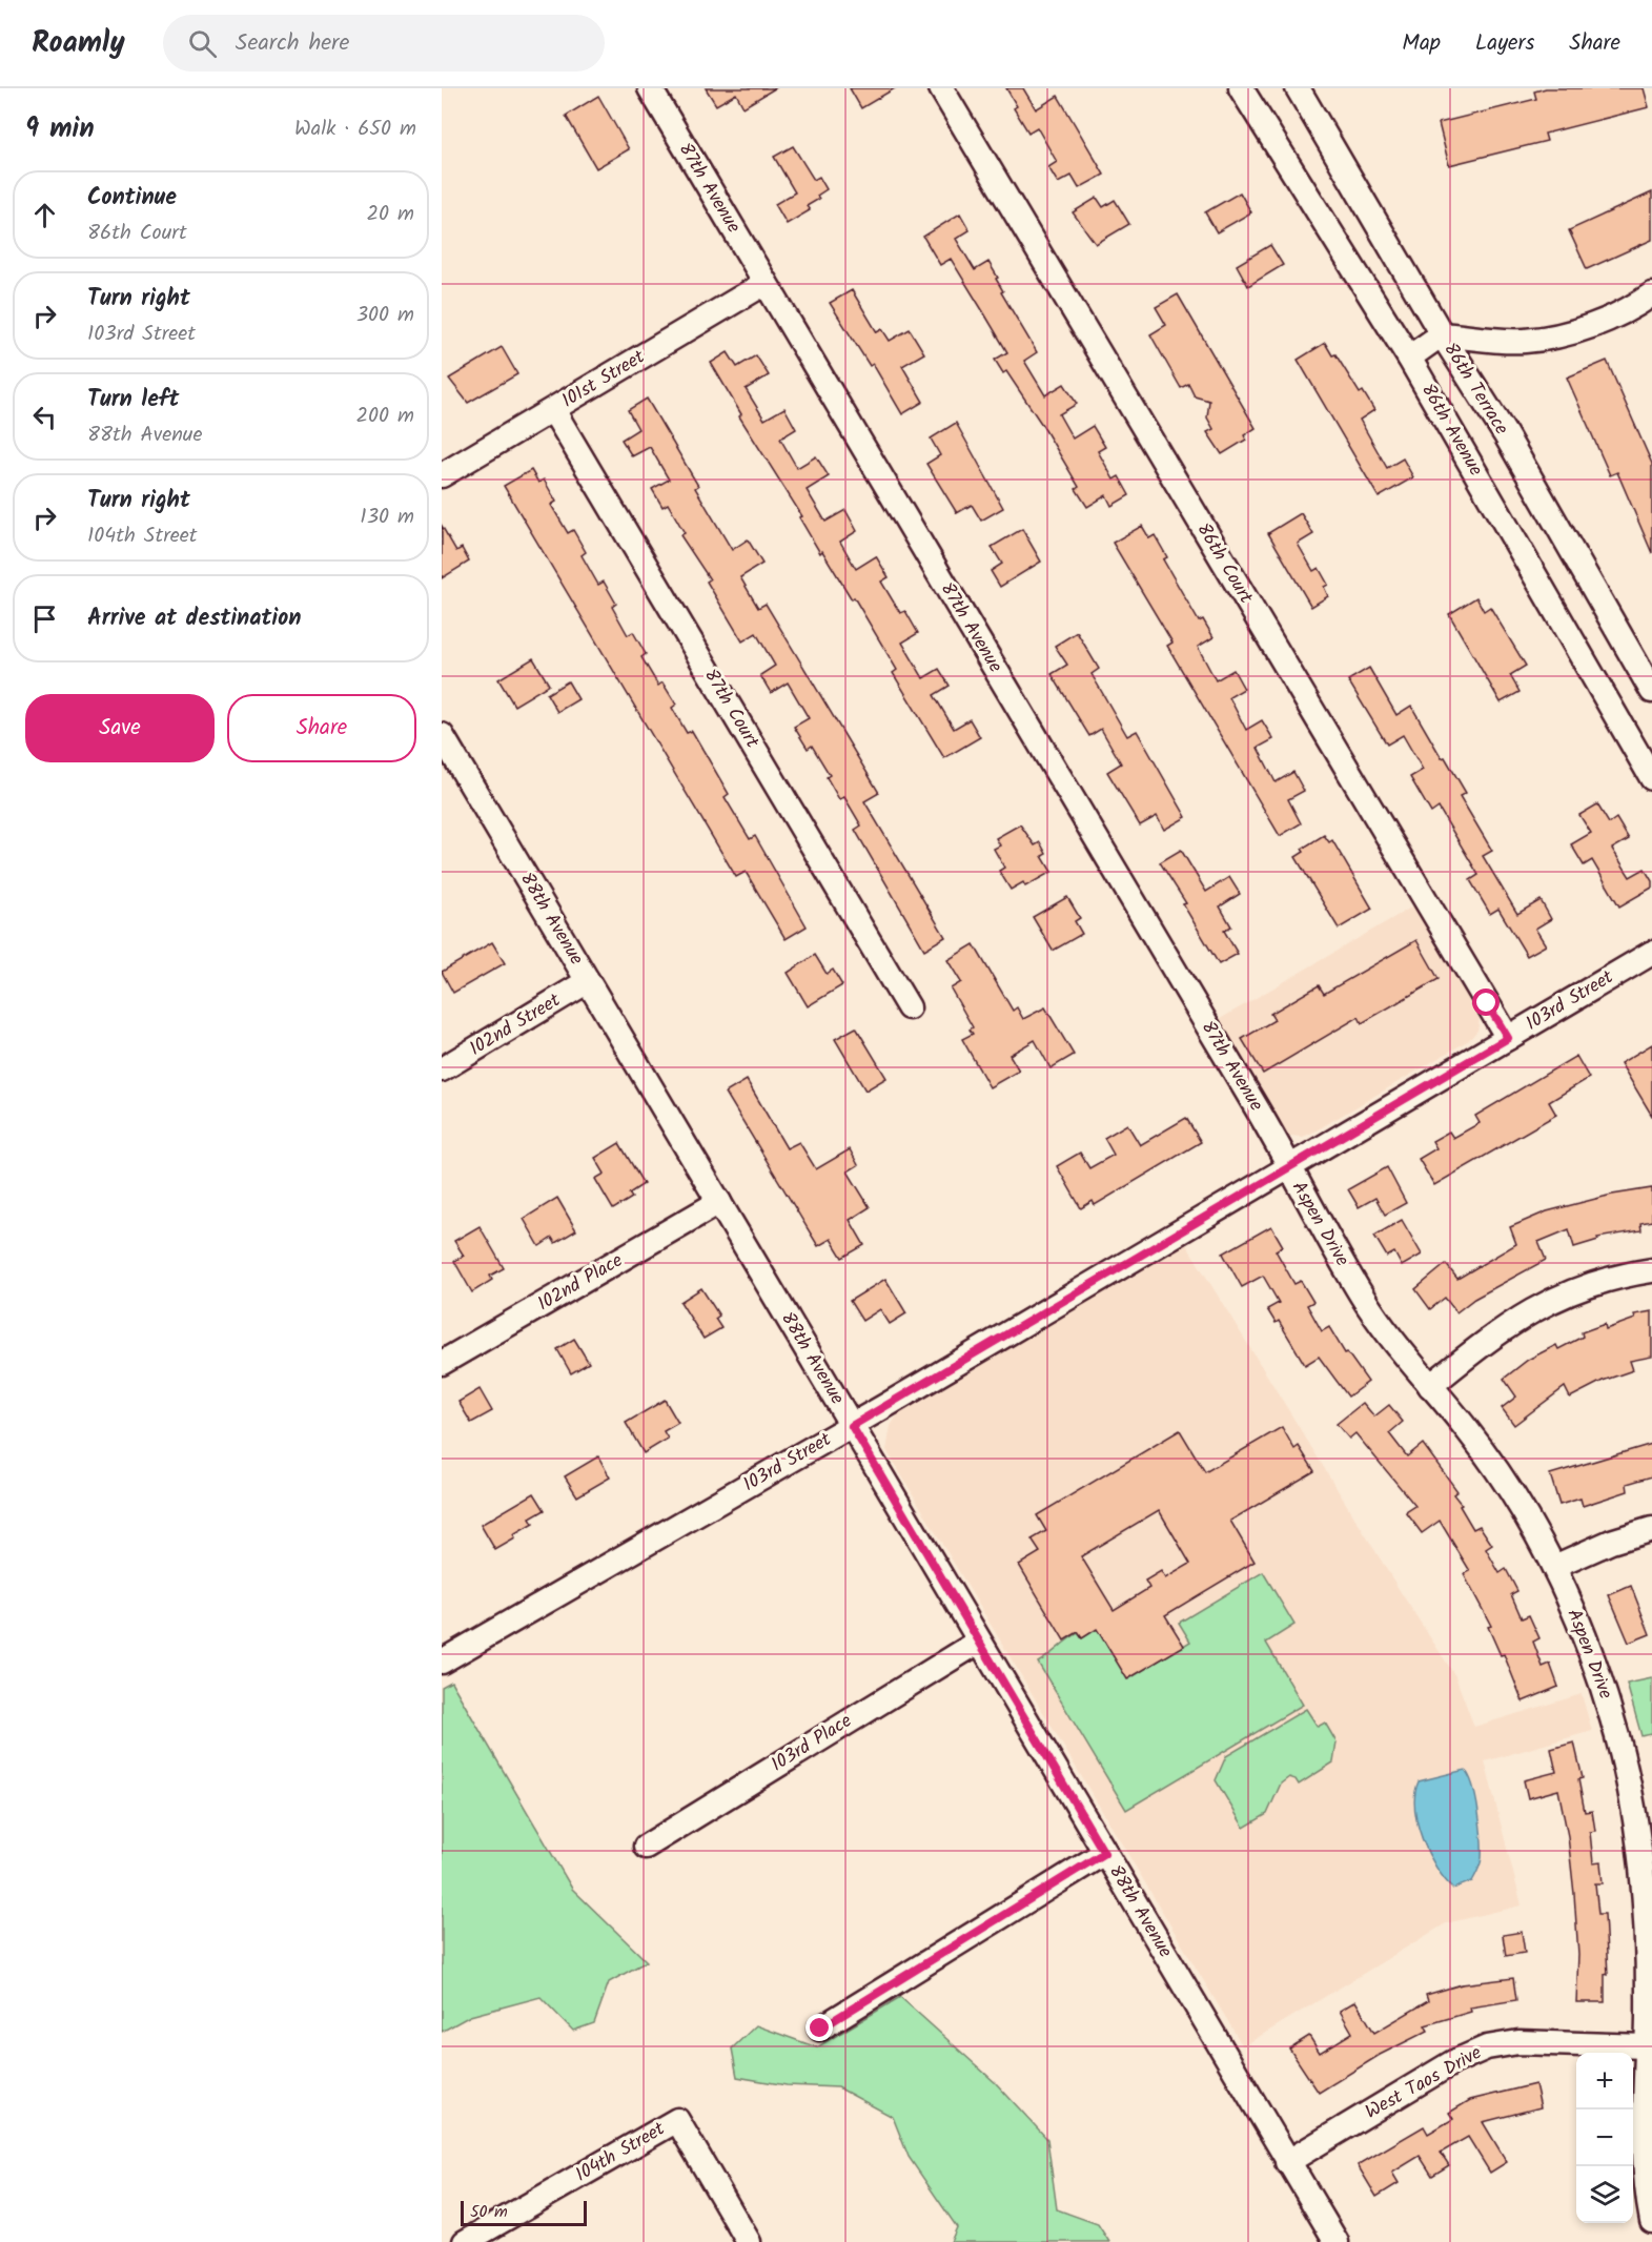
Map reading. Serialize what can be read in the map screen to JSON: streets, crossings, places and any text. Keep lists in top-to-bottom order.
{
  "streets": {
    "street": [
      "87th Avenue",
      "101st Street",
      "86th Terrace",
      "86th Avenue",
      "86th Court",
      "87th Court",
      "88th Avenue",
      "103rd Street",
      "102nd Street",
      "Aspen Drive",
      "102nd Place",
      "103rd Place",
      "West Taos Drive",
      "104th Street"
    ]
  },
  "crossings": [
    ["87th Avenue", "101st Street"],
    ["87th Avenue", "103rd Street"],
    ["87th Avenue", "Aspen Drive"],
    ["101st Street", "87th Court"],
    ["86th Court", "103rd Street"],
    ["88th Avenue", "103rd Street"],
    ["88th Avenue", "102nd Street"],
    ["88th Avenue", "102nd Place"],
    ["88th Avenue", "103rd Place"],
    ["88th Avenue", "West Taos Drive"],
    ["103rd Street", "Aspen Drive"],
    ["Aspen Drive", "West Taos Drive"]
  ],
  "scale_bar": "50 m",
  "page": {
    "header": "Roamly",
    "search": "Search here",
    "nav": ["Map", "Layers", "Share"],
    "heading": ["9 min", "Walk · 650 m"],
    "list": [
      ["Continue", "86th Court", "20 m"],
      ["Turn right", "103rd Street", "300 m"],
      ["Turn left", "88th Avenue", "200 m"],
      ["Turn right", "104th Street", "130 m"],
      "Arrive at destination"
    ],
    "buttons": ["Save", "Share"],
    "map_buttons": ["+", "−"],
    "scale": "50 m"
  }
}
